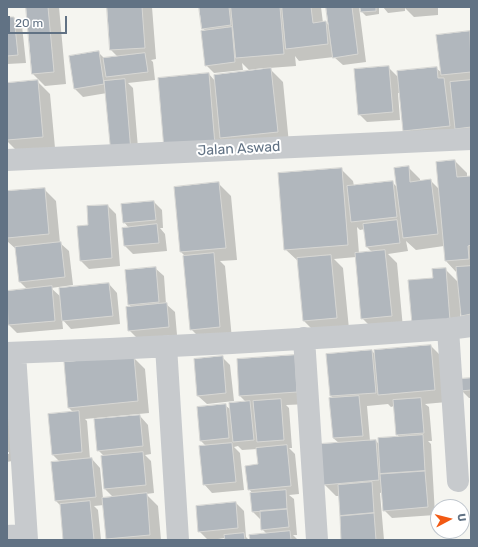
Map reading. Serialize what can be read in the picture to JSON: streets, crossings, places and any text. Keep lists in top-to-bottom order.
{
  "streets": {
    "street": ["Jalan Aswad"]
  },
  "scale_bar": "20 m",
  "north": "right"
}
